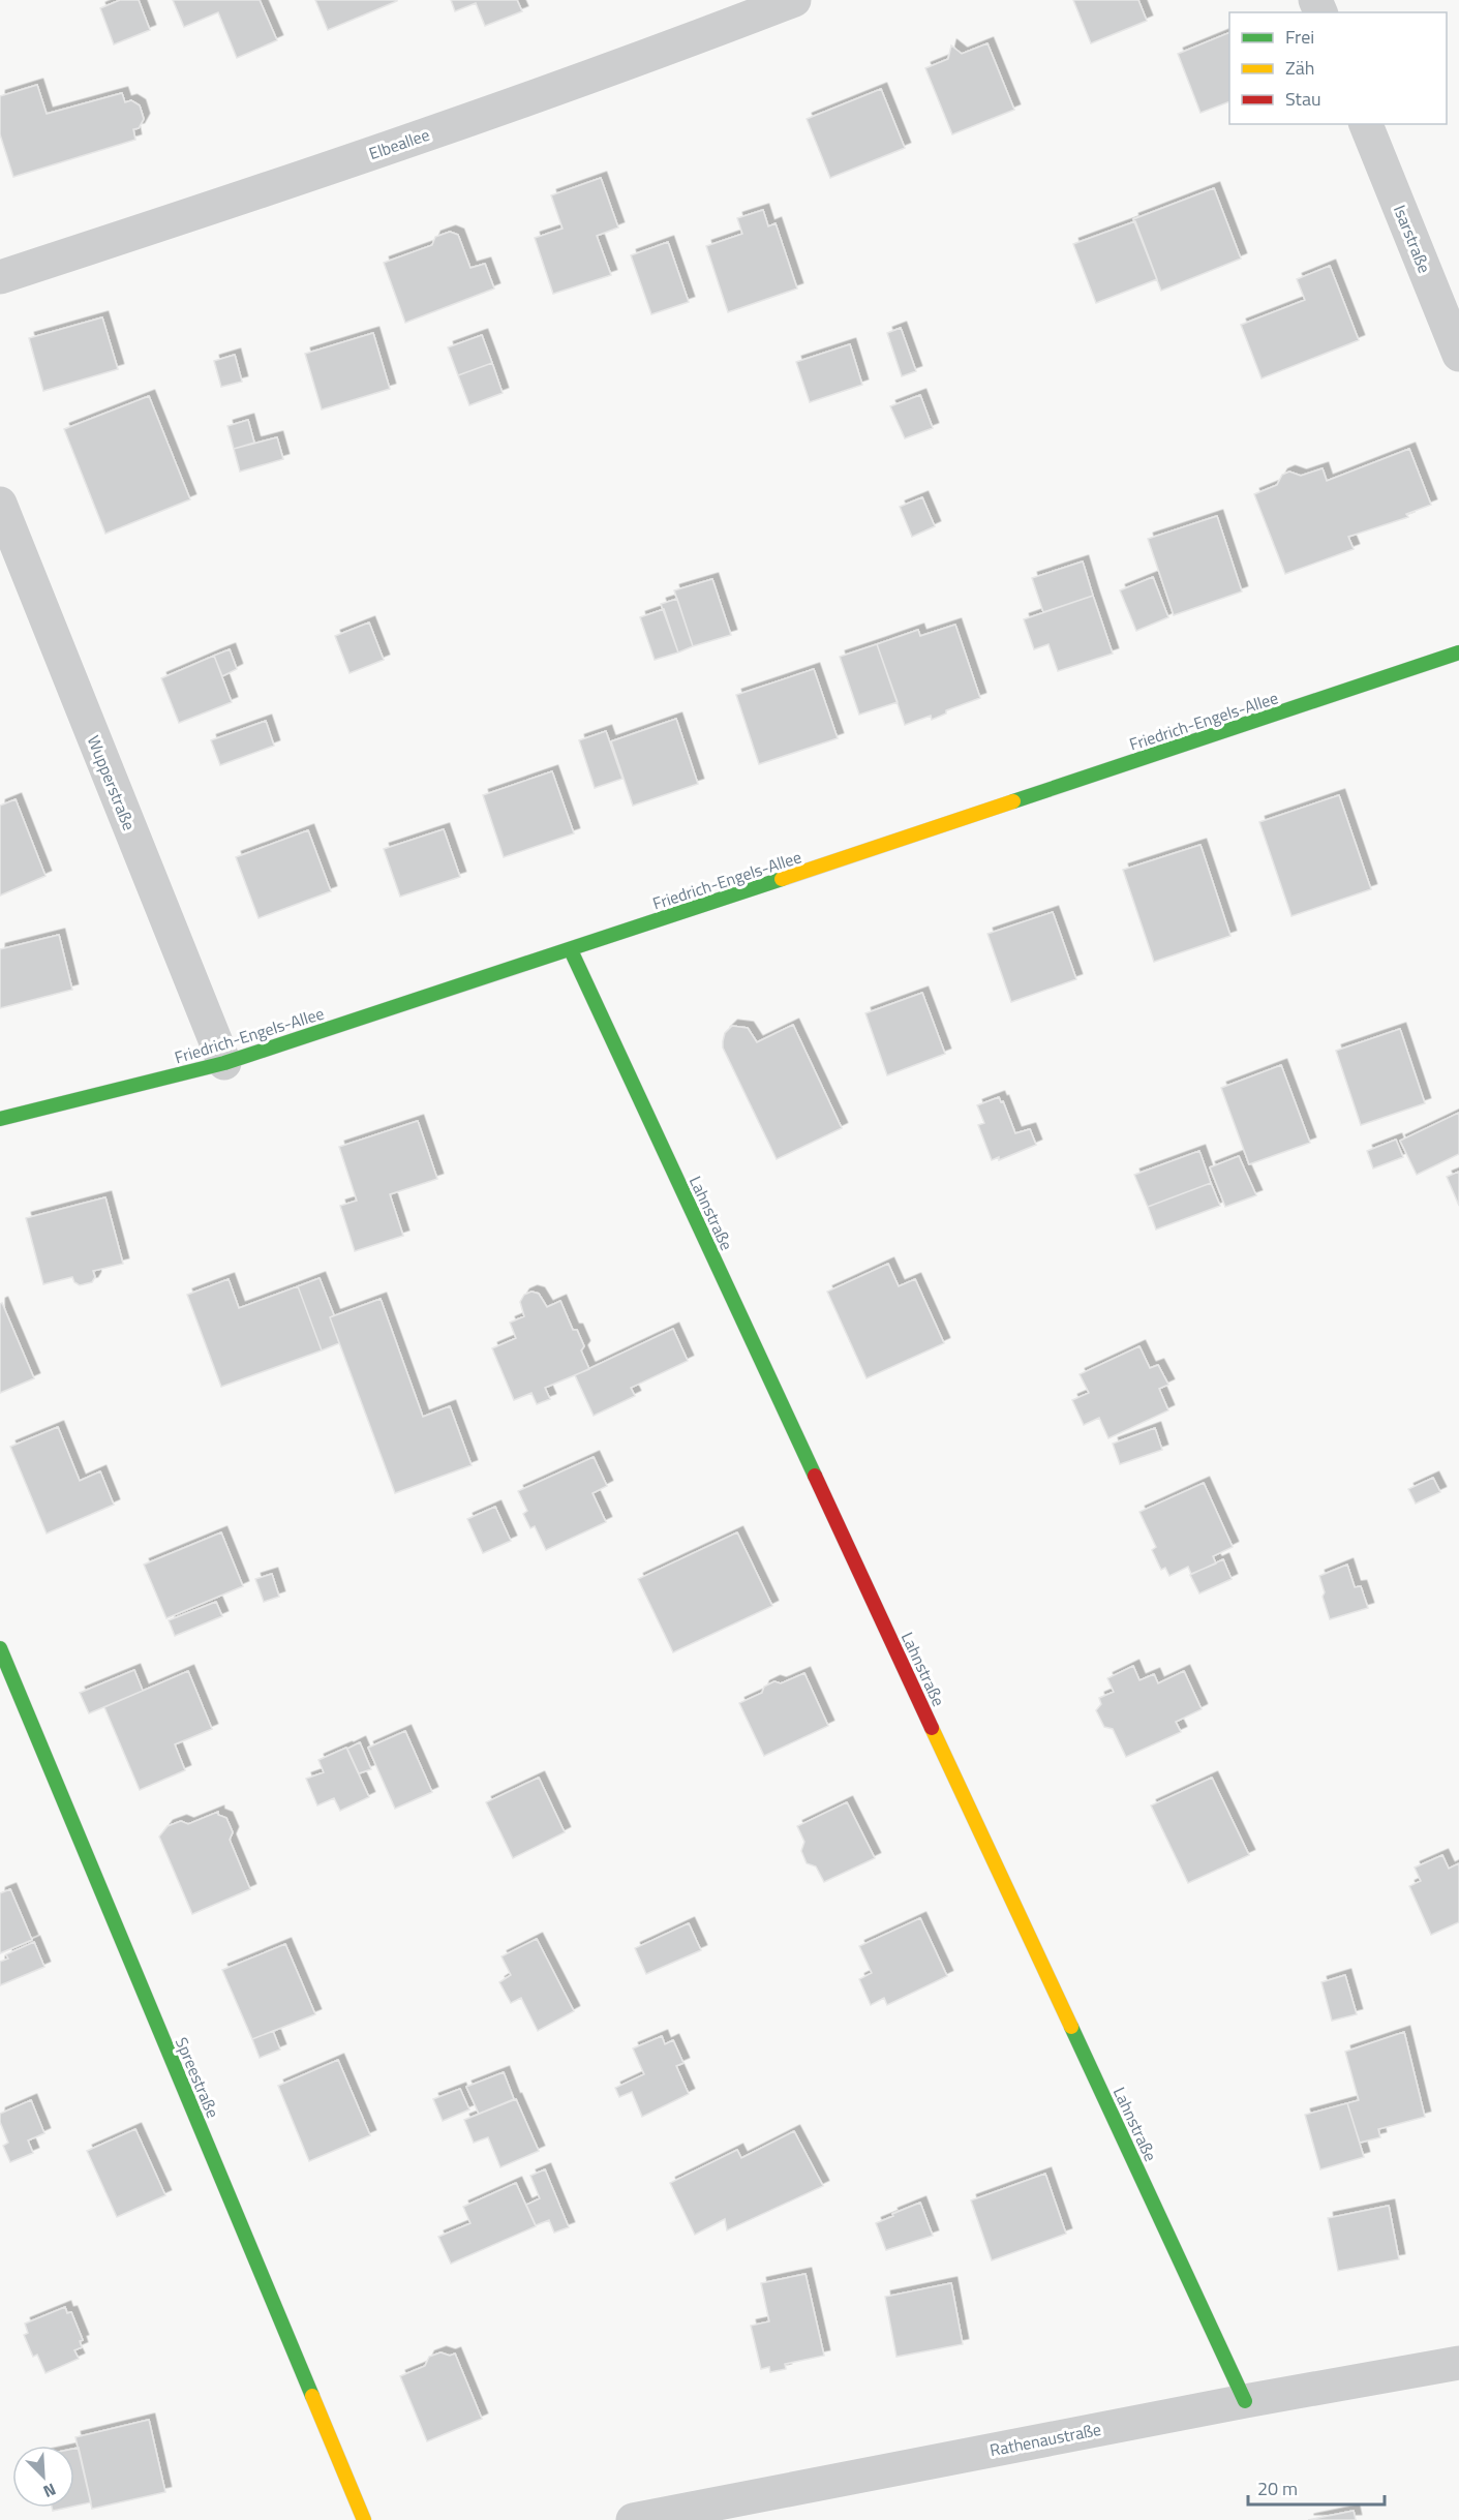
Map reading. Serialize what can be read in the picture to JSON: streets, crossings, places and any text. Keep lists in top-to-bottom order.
{
  "streets": {
    "street": [
      "Elbeallee",
      "Isarstraße",
      "Friedrich-Engels-Allee",
      "Wupperstraße",
      "Lahnstraße",
      "Spreestraße",
      "Rathenaustraße"
    ]
  },
  "crossings": [
    ["Friedrich-Engels-Allee", "Wupperstraße"],
    ["Friedrich-Engels-Allee", "Lahnstraße"],
    ["Lahnstraße", "Rathenaustraße"]
  ],
  "legend": ["Frei", "Zäh", "Stau"],
  "scale_bar": "20 m",
  "north": "bottom right"
}
